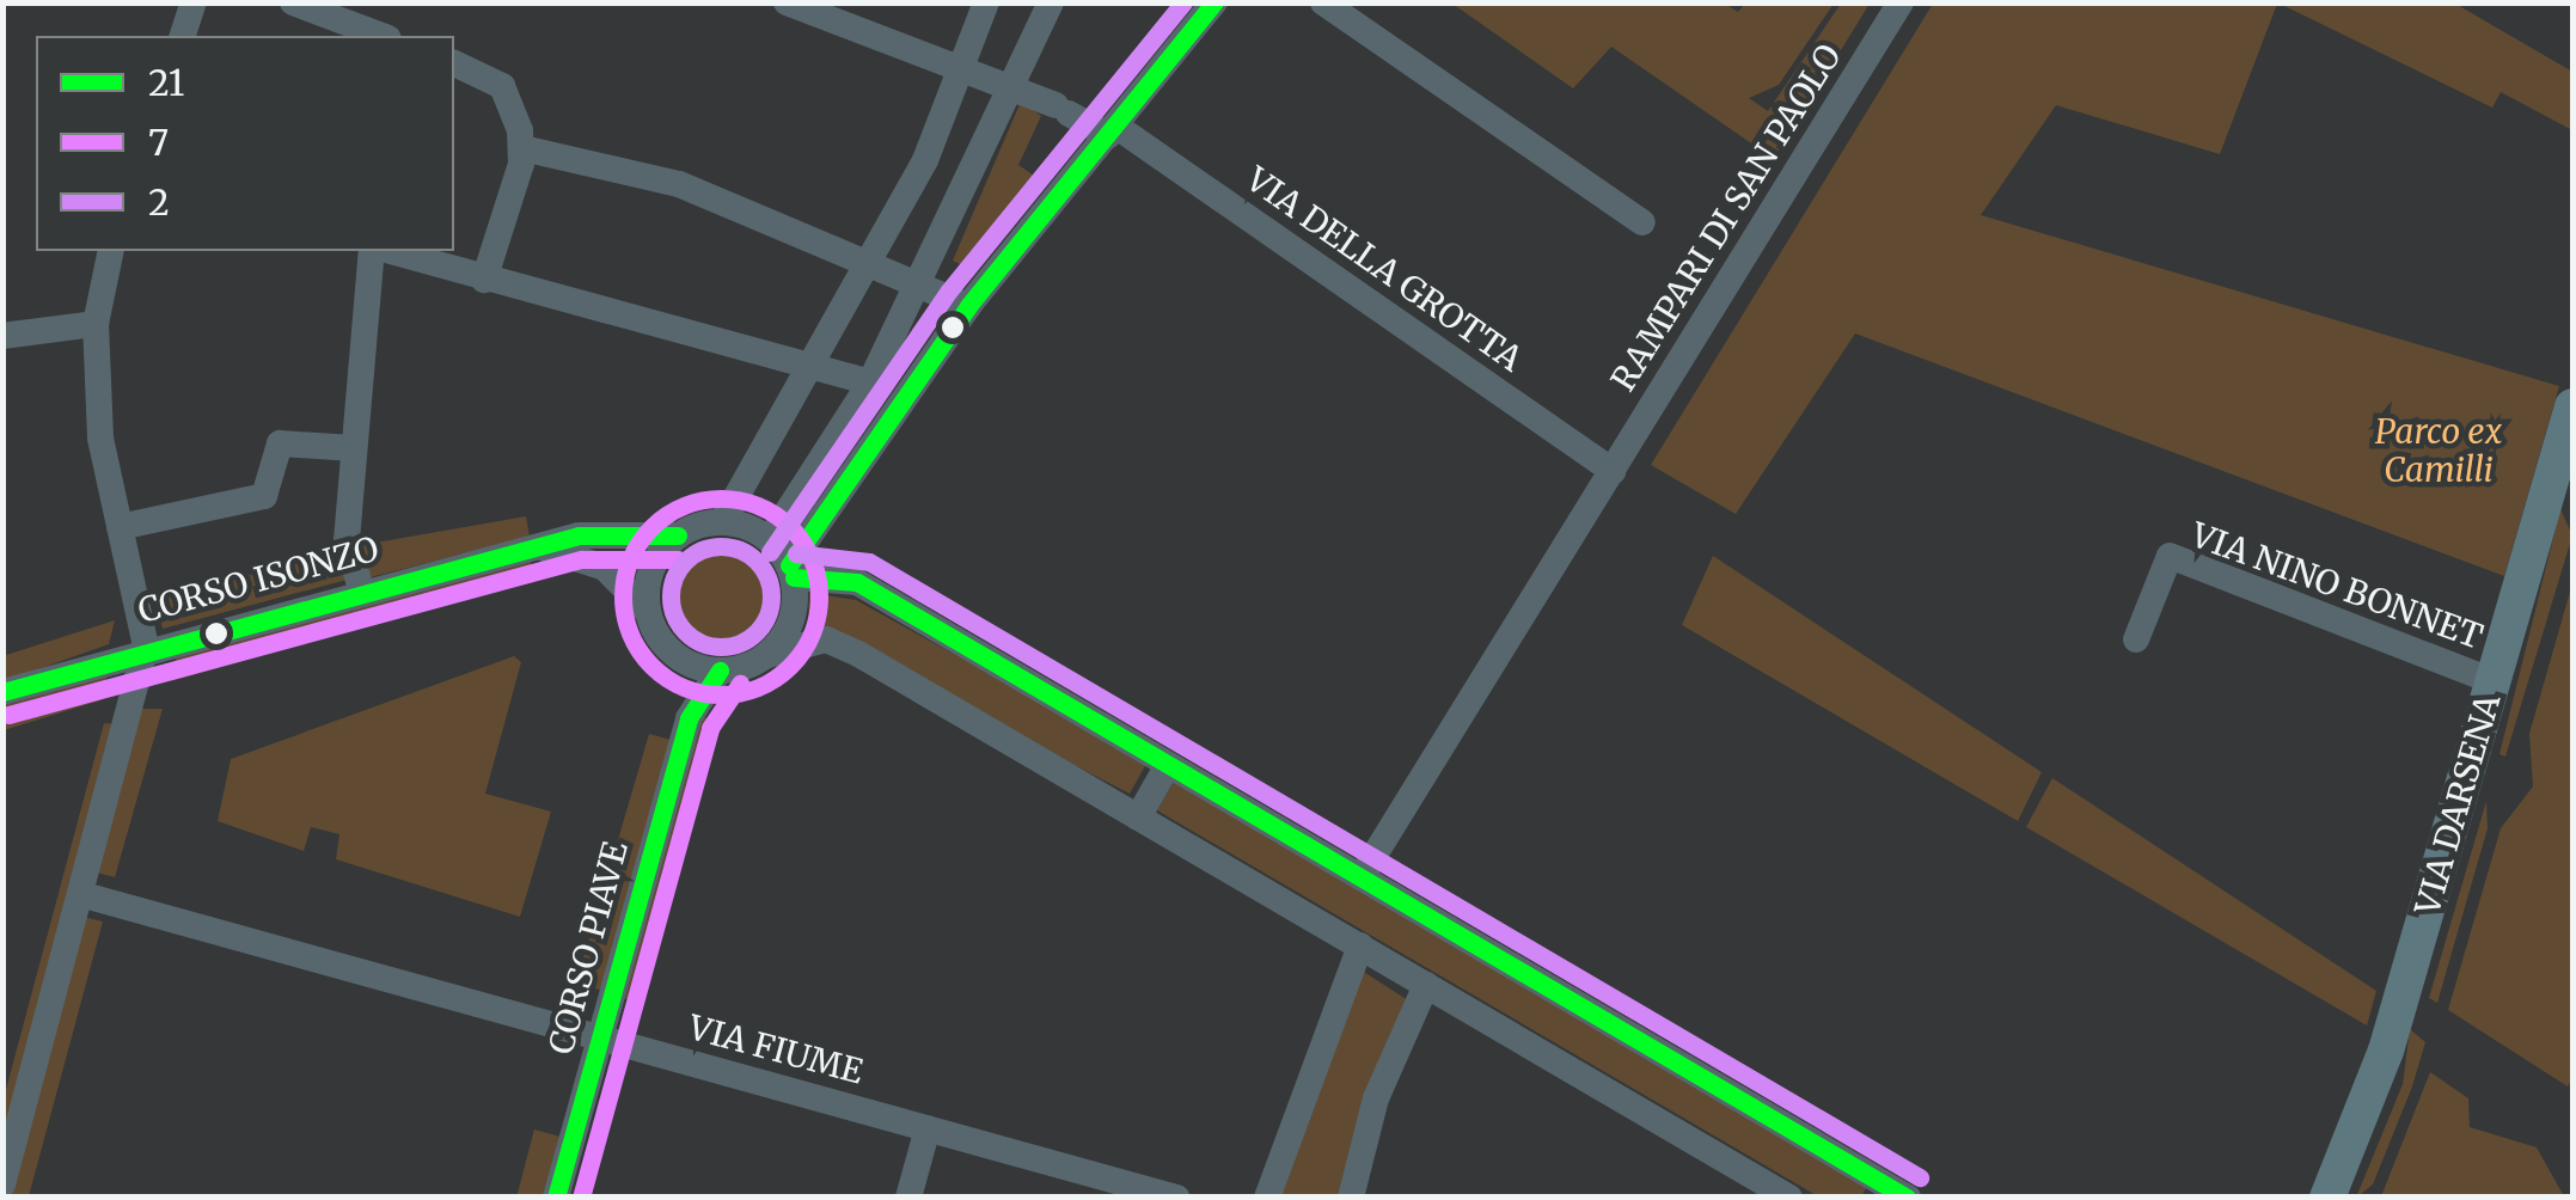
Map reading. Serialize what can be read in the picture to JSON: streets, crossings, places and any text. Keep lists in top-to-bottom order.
{
  "streets": {
    "main road": ["VIA DARSENA"],
    "street": [
      "RAMPARI DI SAN PAOLO",
      "VIA DELLA GROTTA",
      "CORSO ISONZO",
      "VIA NINO BONNET",
      "CORSO PIAVE",
      "VIA FIUME"
    ]
  },
  "crossings": [
    ["RAMPARI DI SAN PAOLO", "VIA DELLA GROTTA"],
    ["CORSO ISONZO", "CORSO PIAVE"],
    ["VIA NINO BONNET", "VIA DARSENA"],
    ["CORSO PIAVE", "VIA FIUME"]
  ],
  "parks": ["Parco ex Camilli"],
  "lines": ["transit line 21", "transit line 2", "transit line 7"],
  "legend": ["21", "7", "2"]
}
